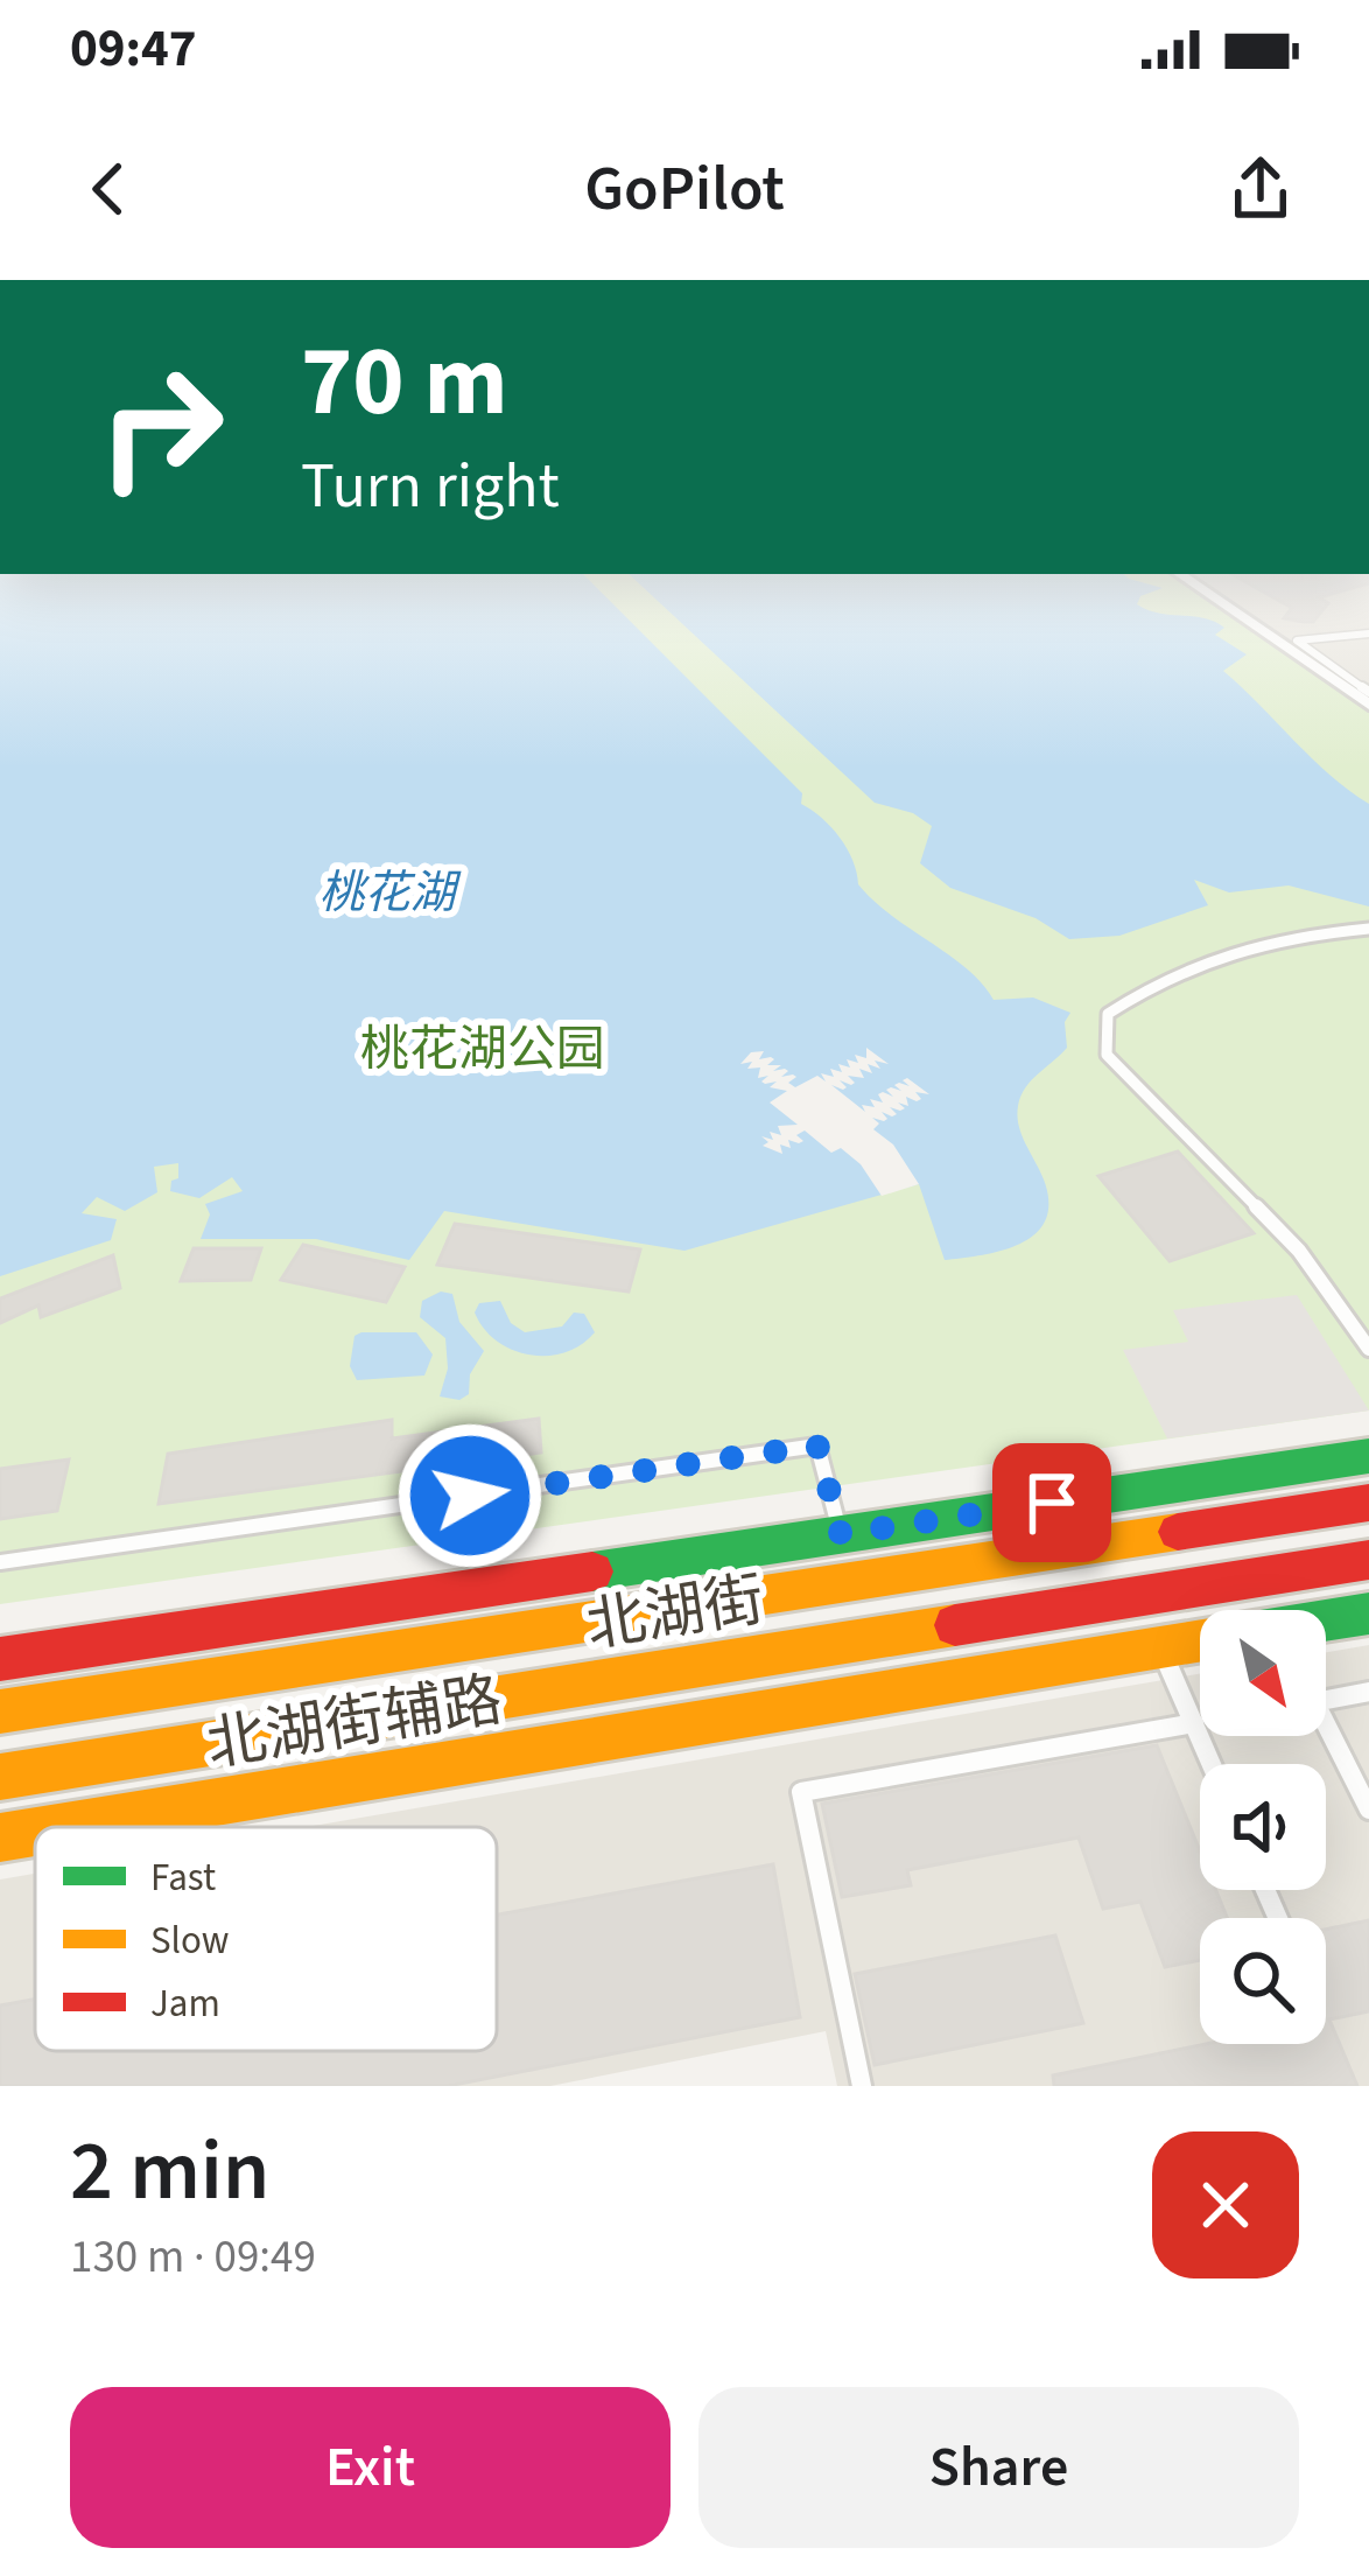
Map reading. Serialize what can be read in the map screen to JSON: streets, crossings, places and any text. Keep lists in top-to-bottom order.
{
  "streets": {
    "main road": ["北湖街", "北湖街辅路"]
  },
  "water": ["桃花湖"],
  "parks": ["桃花湖公园"],
  "legend": ["Fast", "Slow", "Jam"],
  "north": "bottom right",
  "page": {
    "status": "09:47",
    "header": "GoPilot",
    "turn": ["70 m", "Turn right"],
    "heading": ["2 min", "130 m · 09:49"],
    "buttons": ["Exit", "Share"]
  }
}
